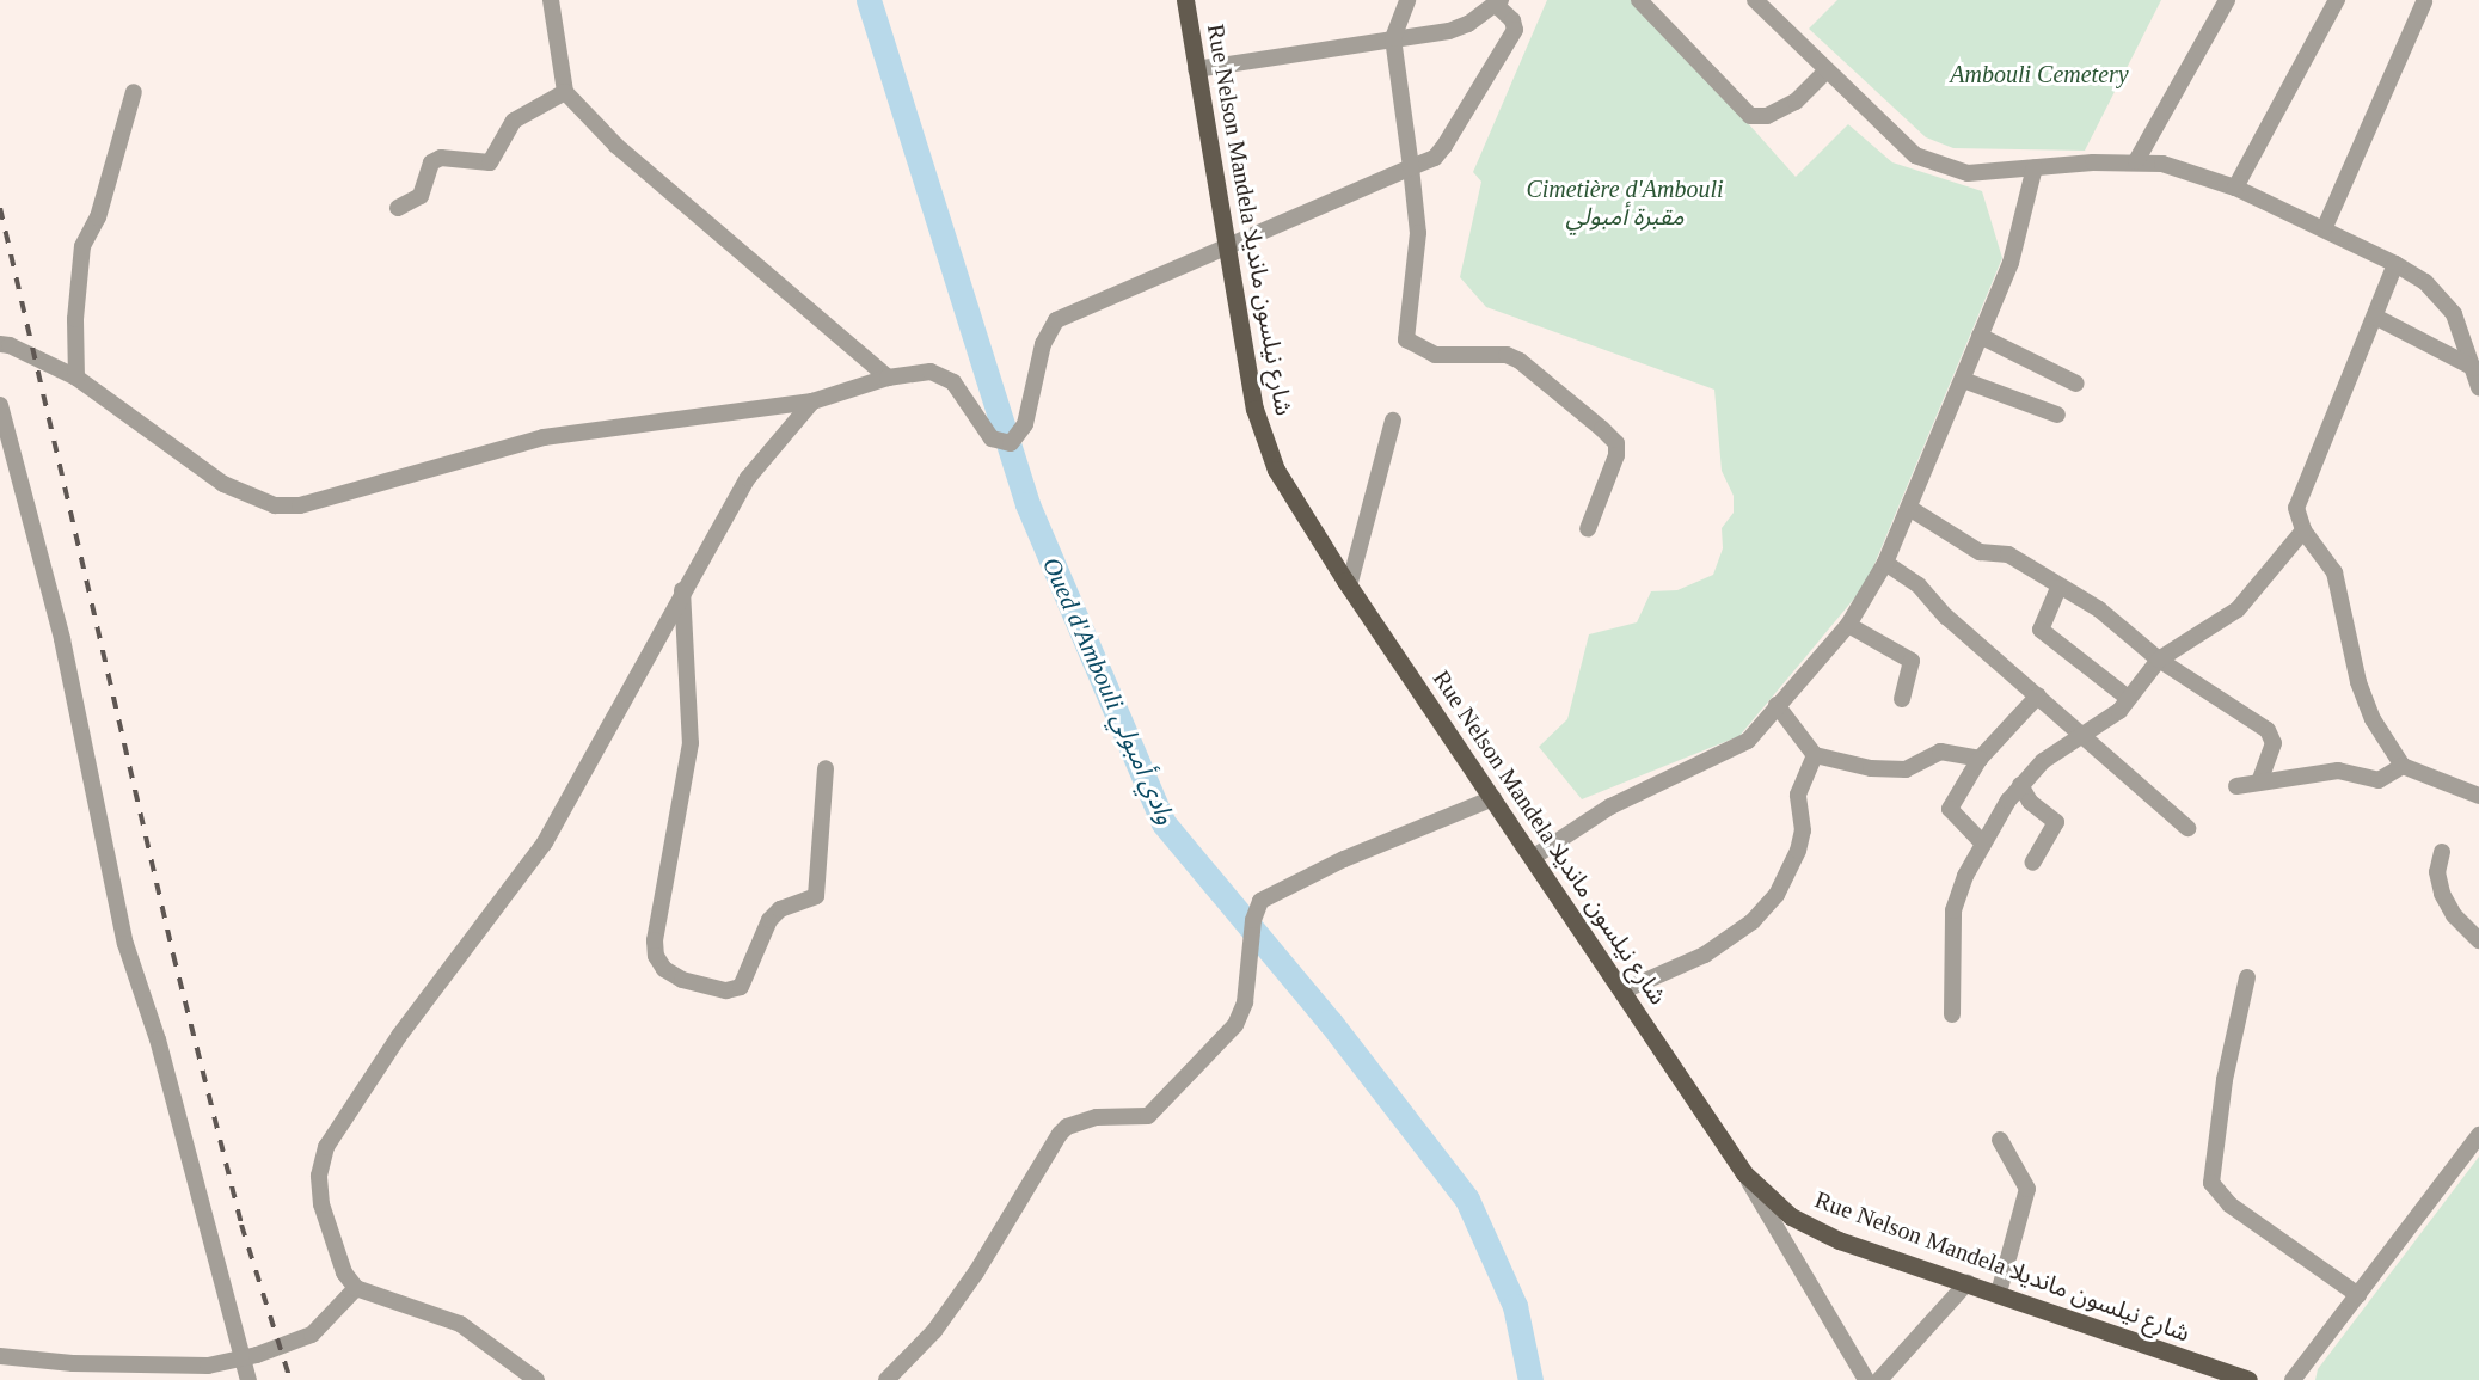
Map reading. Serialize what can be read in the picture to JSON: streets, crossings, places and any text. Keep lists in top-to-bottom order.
{
  "streets": {
    "main road": ["Rue Nelson Mandela شارع نيلسون مانديلا"]
  },
  "water": ["Oued d'Ambouli وادي أمبولي"],
  "parks": ["Ambouli Cemetery", "Cimetière d'Ambouli مقبرة أمبولي"]
}
